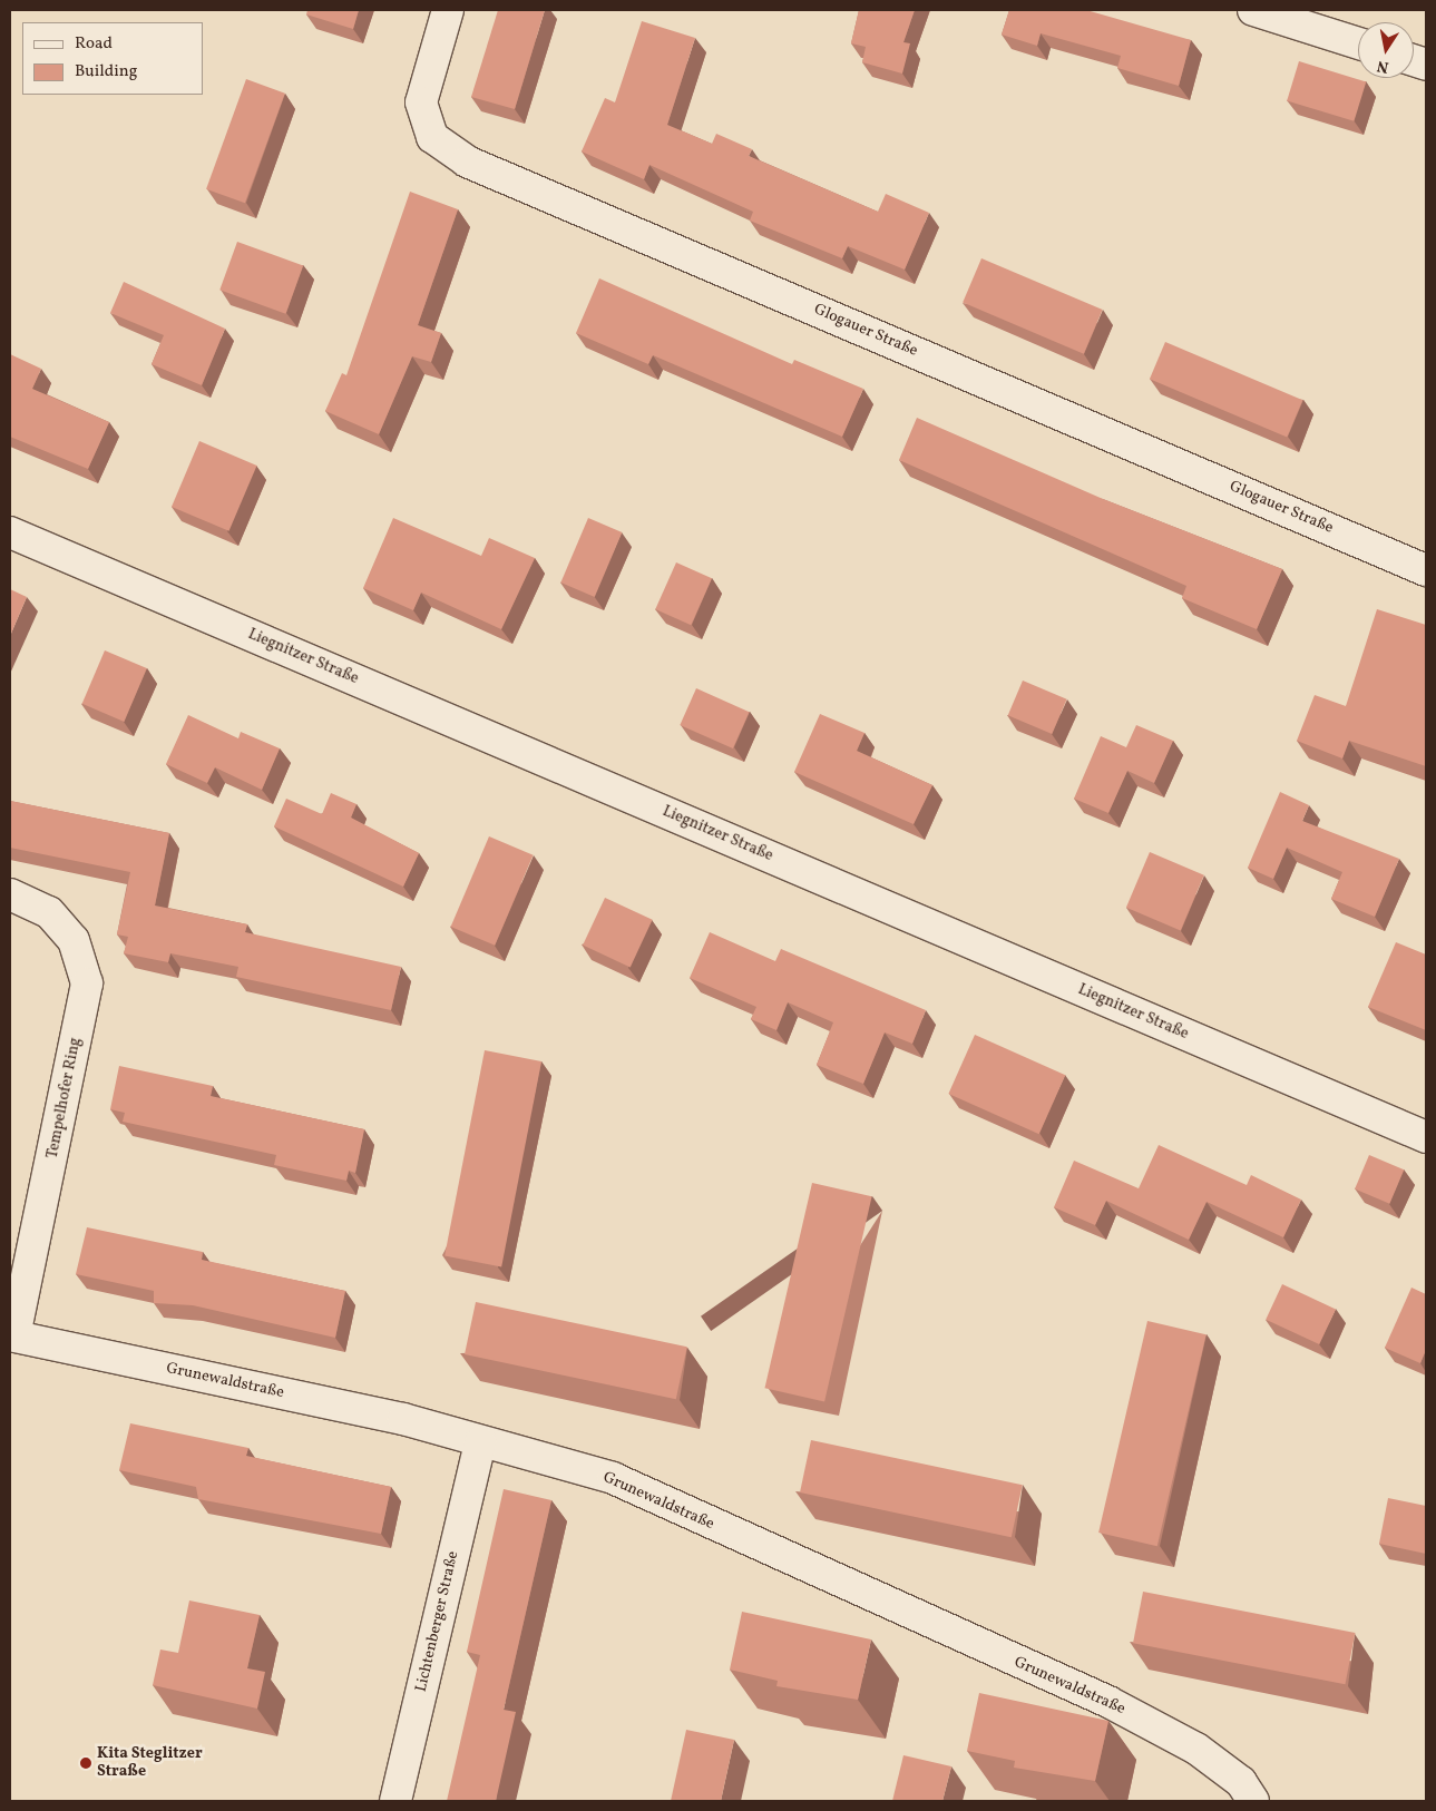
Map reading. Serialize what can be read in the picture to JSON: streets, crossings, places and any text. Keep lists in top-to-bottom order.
{
  "streets": {
    "street": [
      "Glogauer Straße",
      "Liegnitzer Straße",
      "Tempelhofer Ring",
      "Grunewaldstraße",
      "Lichtenberger Straße"
    ]
  },
  "crossings": [
    ["Tempelhofer Ring", "Grunewaldstraße"],
    ["Grunewaldstraße", "Lichtenberger Straße"]
  ],
  "places": ["Kita Steglitzer Straße"],
  "legend": ["Road", "Building"],
  "north": "bottom"
}
